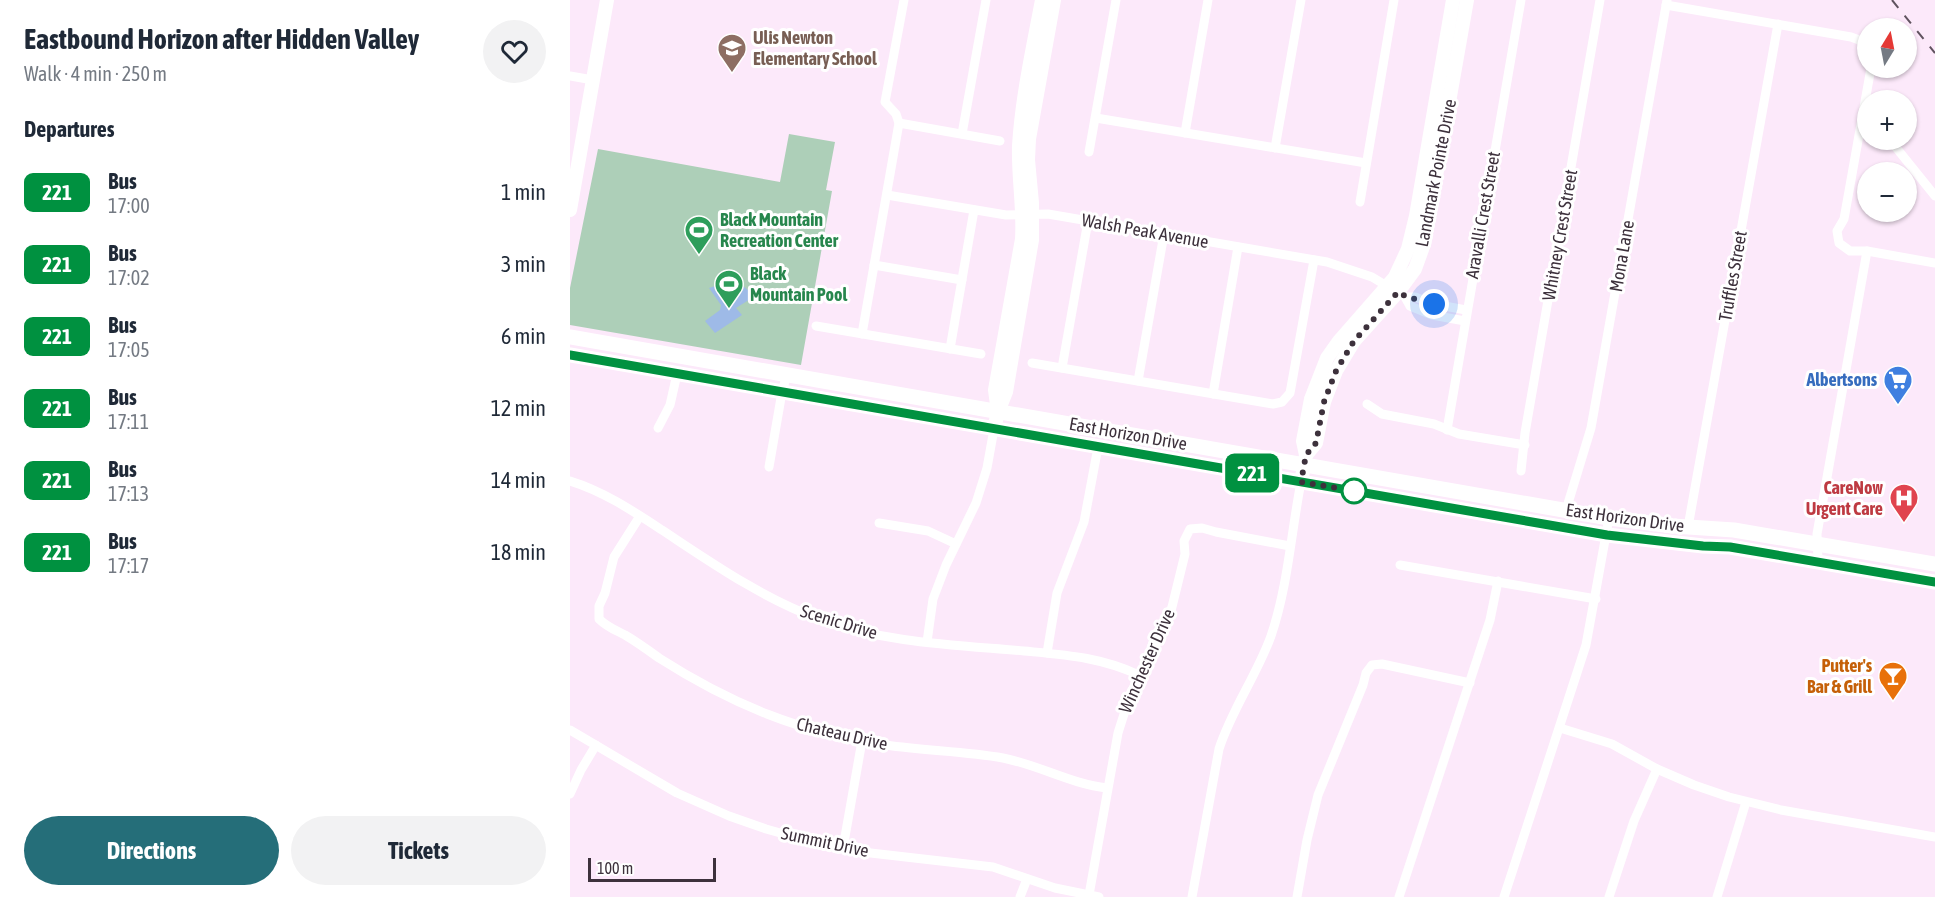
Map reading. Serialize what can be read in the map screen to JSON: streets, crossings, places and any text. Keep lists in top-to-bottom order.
{
  "streets": {
    "main road": ["East Horizon Drive"],
    "street": [
      "Landmark Pointe Drive",
      "Aravalli Crest Street",
      "Walsh Peak Avenue",
      "Whitney Crest Street",
      "Mona Lane",
      "Truffles Street",
      "Scenic Drive",
      "Winchester Drive",
      "Chateau Drive",
      "Summit Drive"
    ]
  },
  "crossings": [
    ["Landmark Pointe Drive", "Walsh Peak Avenue"],
    ["Landmark Pointe Drive", "East Horizon Drive"],
    ["Mona Lane", "East Horizon Drive"],
    ["Truffles Street", "East Horizon Drive"],
    ["Scenic Drive", "Winchester Drive"],
    ["Scenic Drive", "Chateau Drive"],
    ["Winchester Drive", "Chateau Drive"],
    ["Winchester Drive", "Summit Drive"]
  ],
  "places": {
    "school or university": ["Ulis Newton Elementary School"],
    "sports": ["Black Mountain Recreation Center", "Black Mountain Pool"],
    "supermarket": ["Albertsons"],
    "hospital": ["CareNow Urgent Care"],
    "bar": ["Putter's Bar & Grill"]
  },
  "lines": ["bus line 221"],
  "scale_bar": "100 m",
  "north": "top",
  "page": {
    "heading": [
      ["Eastbound Horizon after Hidden Valley", "Walk · 4 min · 250 m"],
      "Departures"
    ],
    "on_map": "221",
    "map_buttons": ["+", "−"],
    "list": [
      {
        "mark": "221",
        "name": "Bus",
        "note": "17:00",
        "value": "1 min"
      },
      {
        "mark": "221",
        "name": "Bus",
        "note": "17:02",
        "value": "3 min"
      },
      {
        "mark": "221",
        "name": "Bus",
        "note": "17:05",
        "value": "6 min"
      },
      {
        "mark": "221",
        "name": "Bus",
        "note": "17:11",
        "value": "12 min"
      },
      {
        "mark": "221",
        "name": "Bus",
        "note": "17:13",
        "value": "14 min"
      },
      {
        "mark": "221",
        "name": "Bus",
        "note": "17:17",
        "value": "18 min"
      }
    ],
    "buttons": ["Directions", "Tickets"],
    "scale": "100 m"
  }
}
